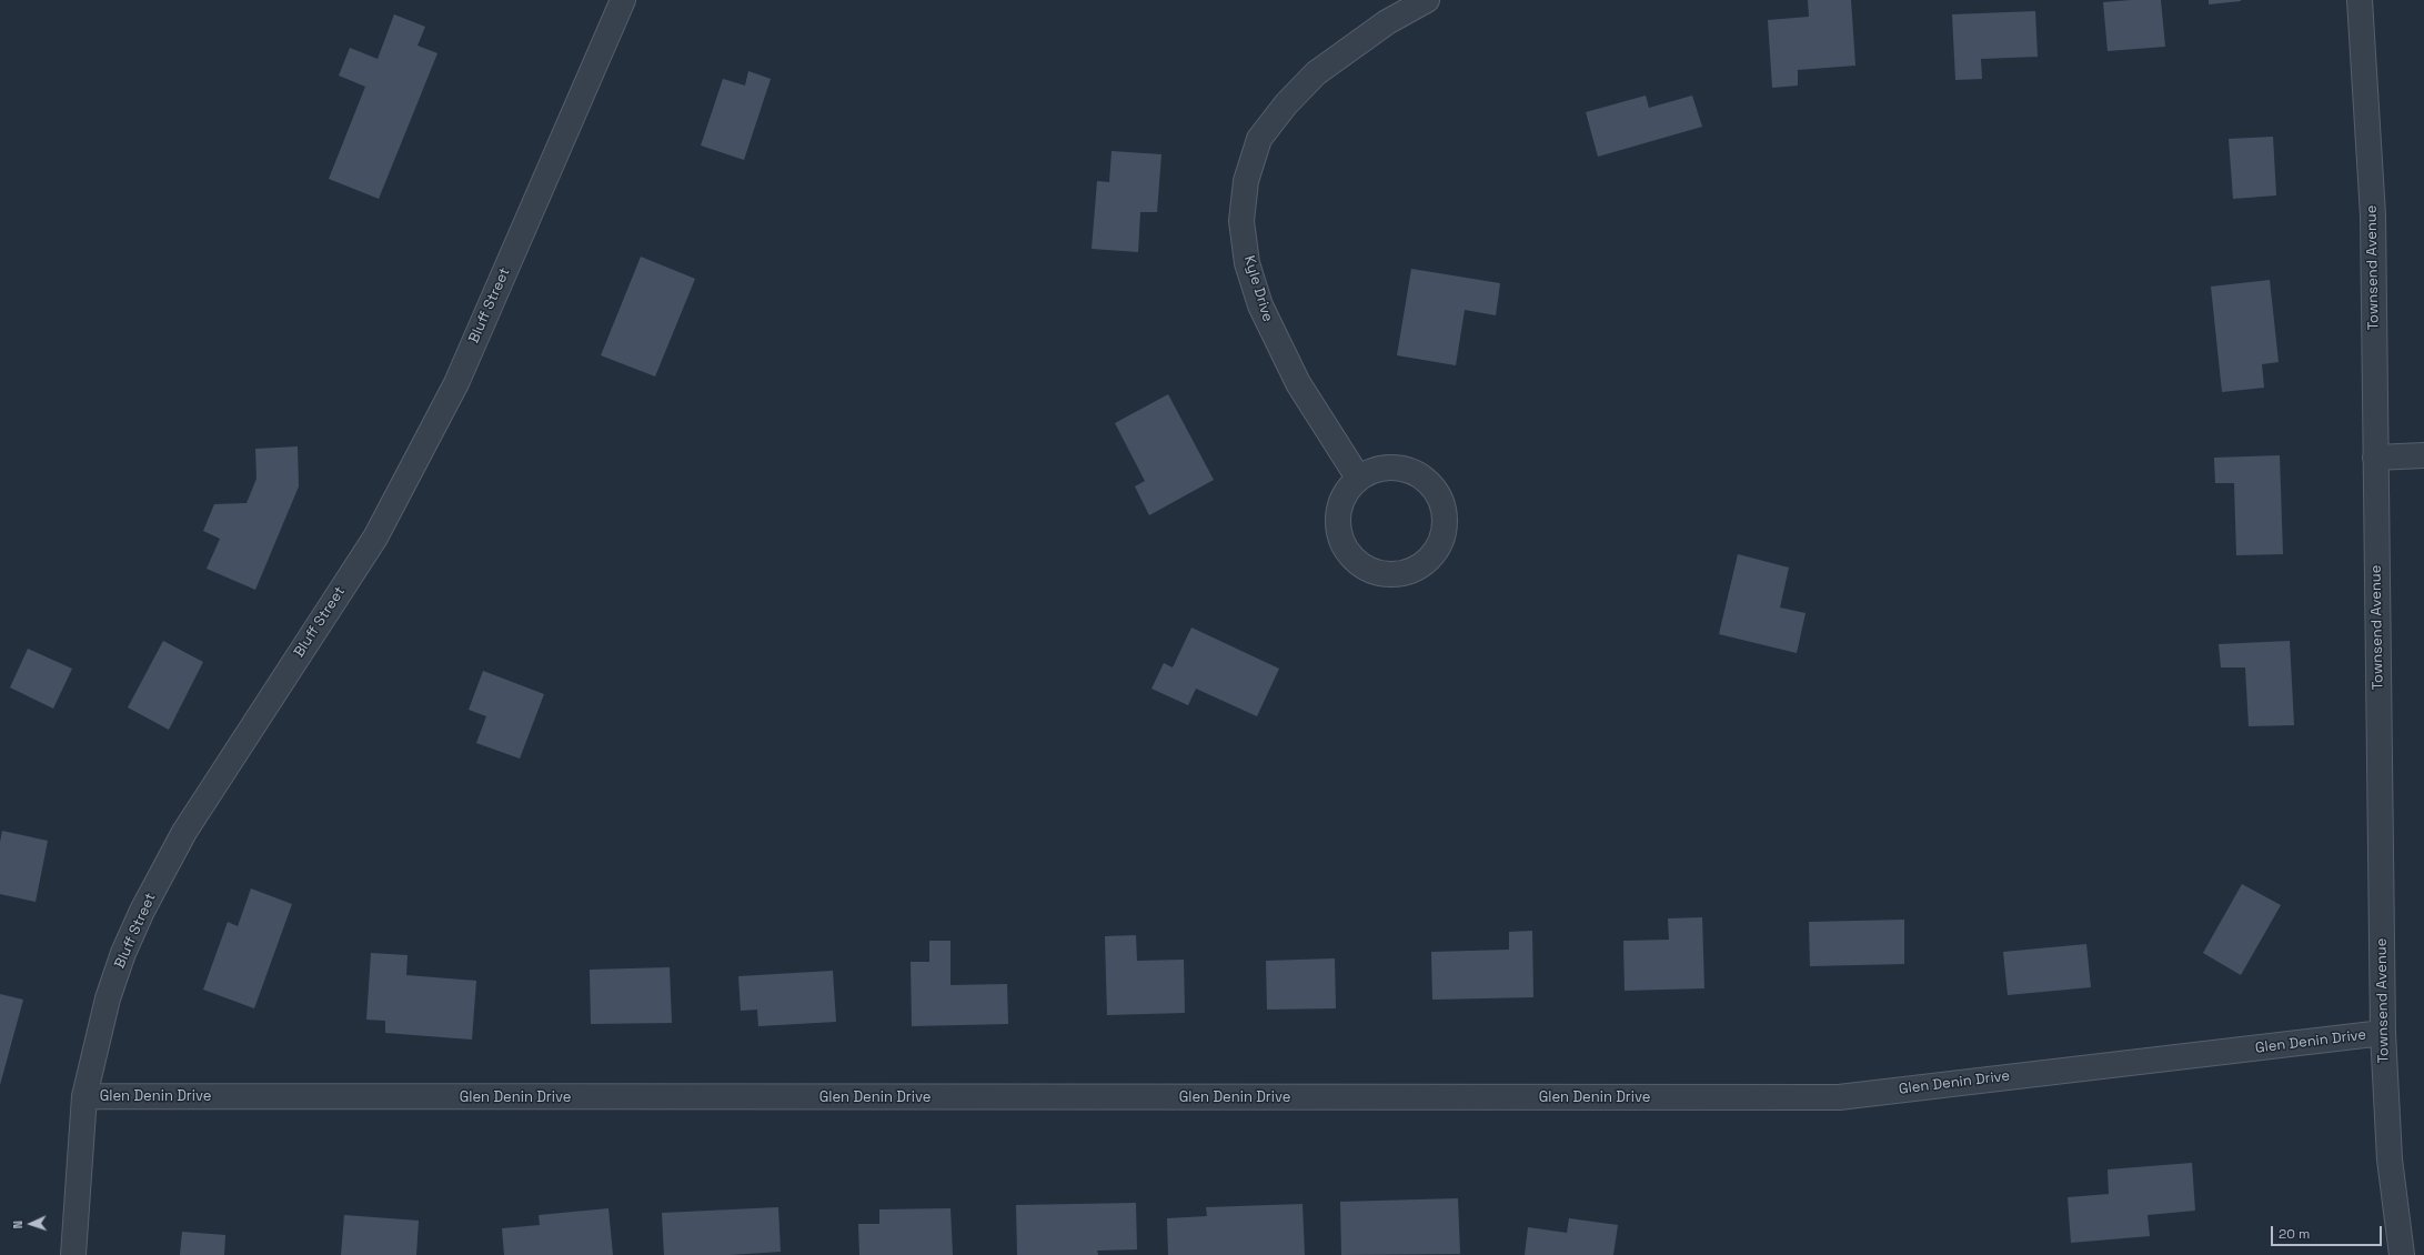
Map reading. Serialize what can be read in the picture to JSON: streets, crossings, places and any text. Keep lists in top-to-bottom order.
{
  "streets": {
    "street": [
      "Townsend Avenue",
      "Kyle Drive",
      "Bluff Street",
      "Glen Denin Drive"
    ]
  },
  "crossings": [
    ["Townsend Avenue", "Glen Denin Drive"],
    ["Bluff Street", "Glen Denin Drive"]
  ],
  "scale_bar": "20 m",
  "north": "left"
}
